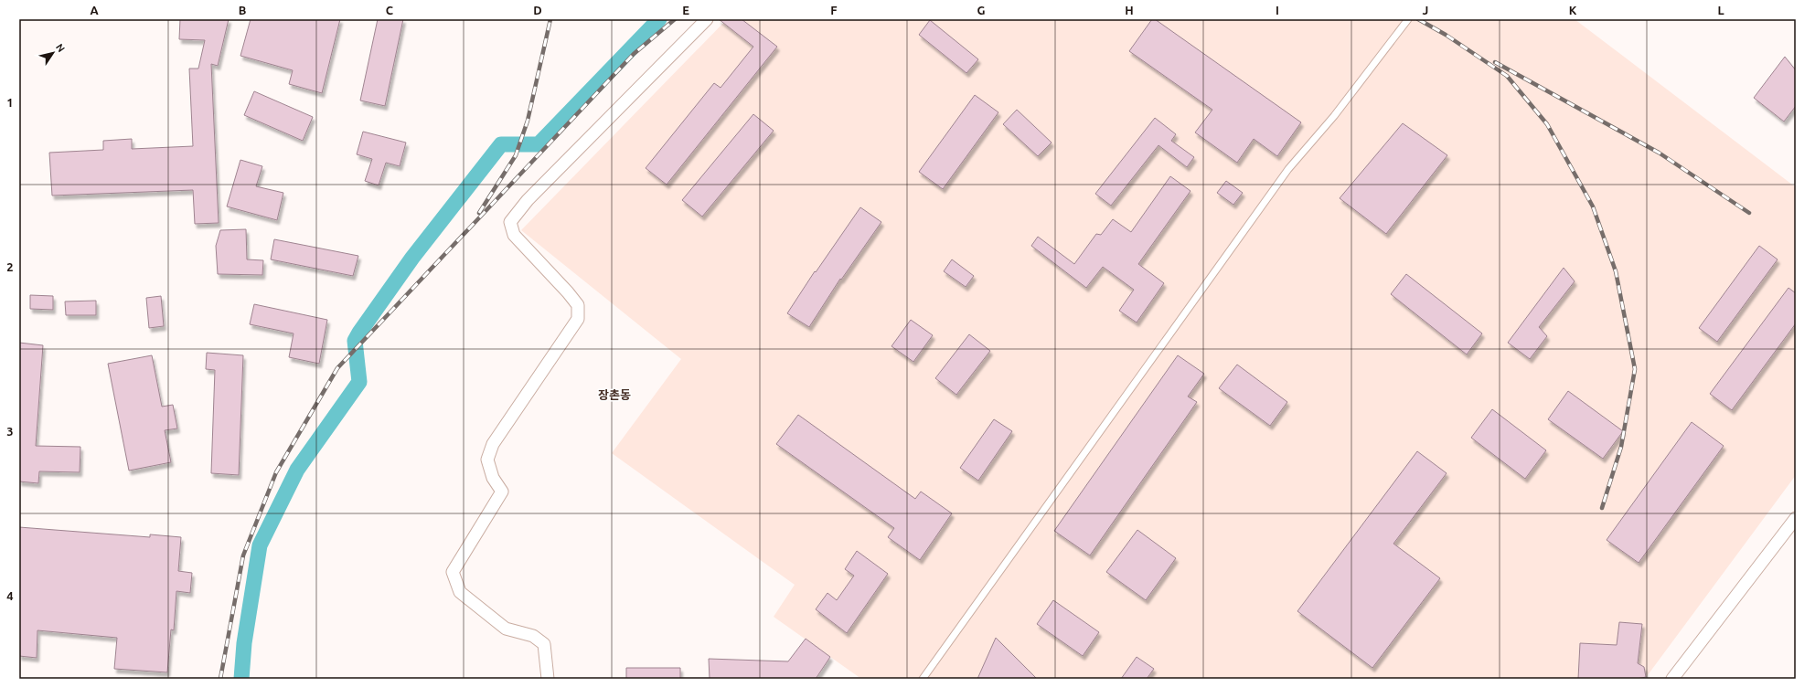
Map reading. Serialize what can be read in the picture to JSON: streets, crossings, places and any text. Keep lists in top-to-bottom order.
{
  "districts": ["장촌동"],
  "north": "top right",
  "grid": {
    "columns": [
      "A",
      "B",
      "C",
      "D",
      "E",
      "F",
      "G",
      "H",
      "I",
      "J",
      "K",
      "L"
    ],
    "rows": [
      "1",
      "2",
      "3",
      "4"
    ]
  }
}
